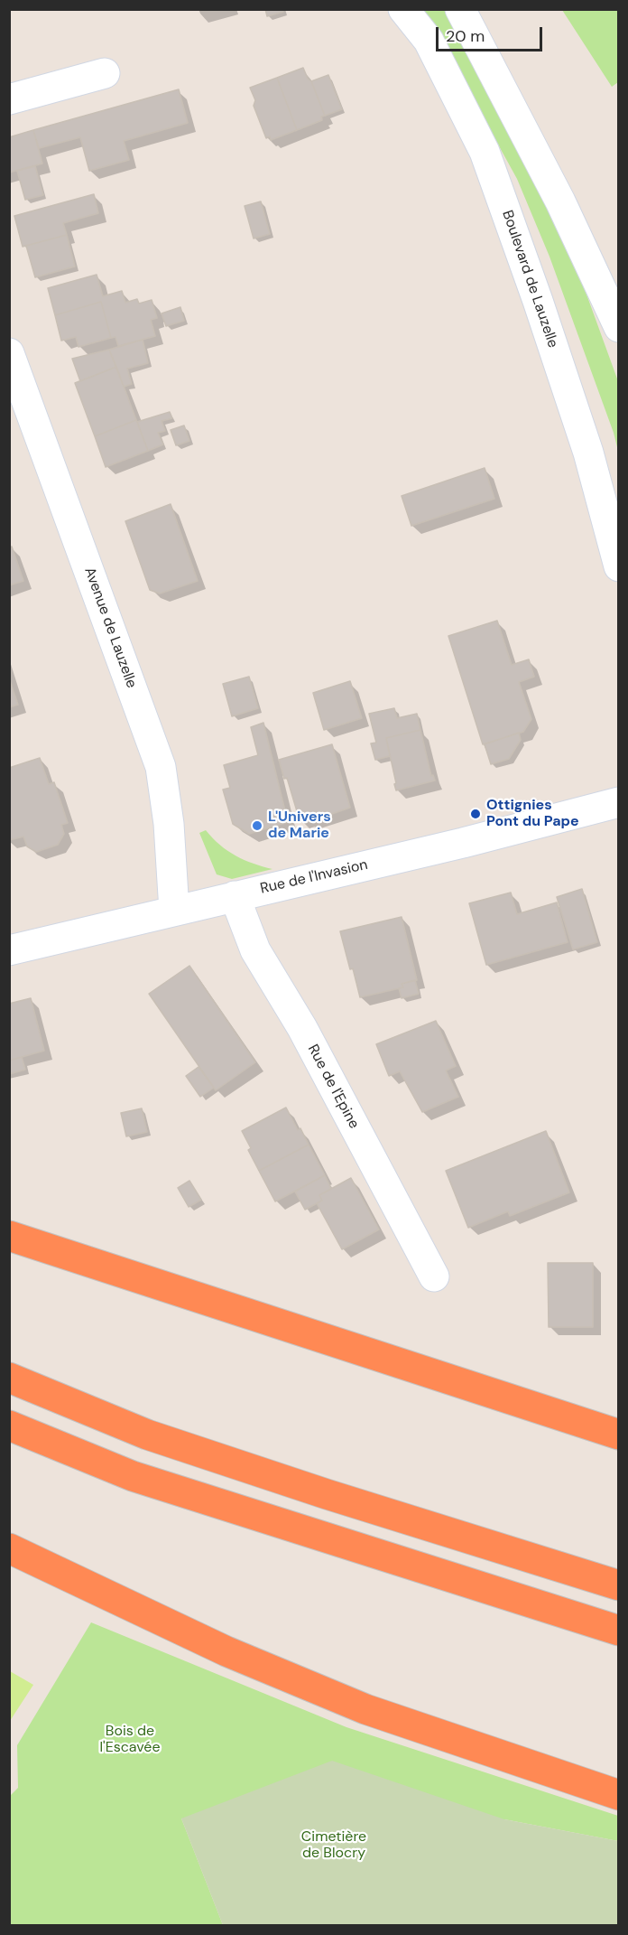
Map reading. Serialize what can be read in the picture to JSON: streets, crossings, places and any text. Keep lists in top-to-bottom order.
{
  "streets": {
    "street": [
      "Boulevard de Lauzelle",
      "Avenue de Lauzelle",
      "Rue de l'Invasion",
      "Rue de l'Epine"
    ]
  },
  "crossings": [
    ["Avenue de Lauzelle", "Rue de l'Invasion"],
    ["Rue de l'Invasion", "Rue de l'Epine"]
  ],
  "parks": ["Bois de l'Escavée", "Cimetière de Blocry"],
  "places": ["Ottignies Pont du Pape", "L'Univers de Marie"],
  "scale_bar": "20 m"
}
